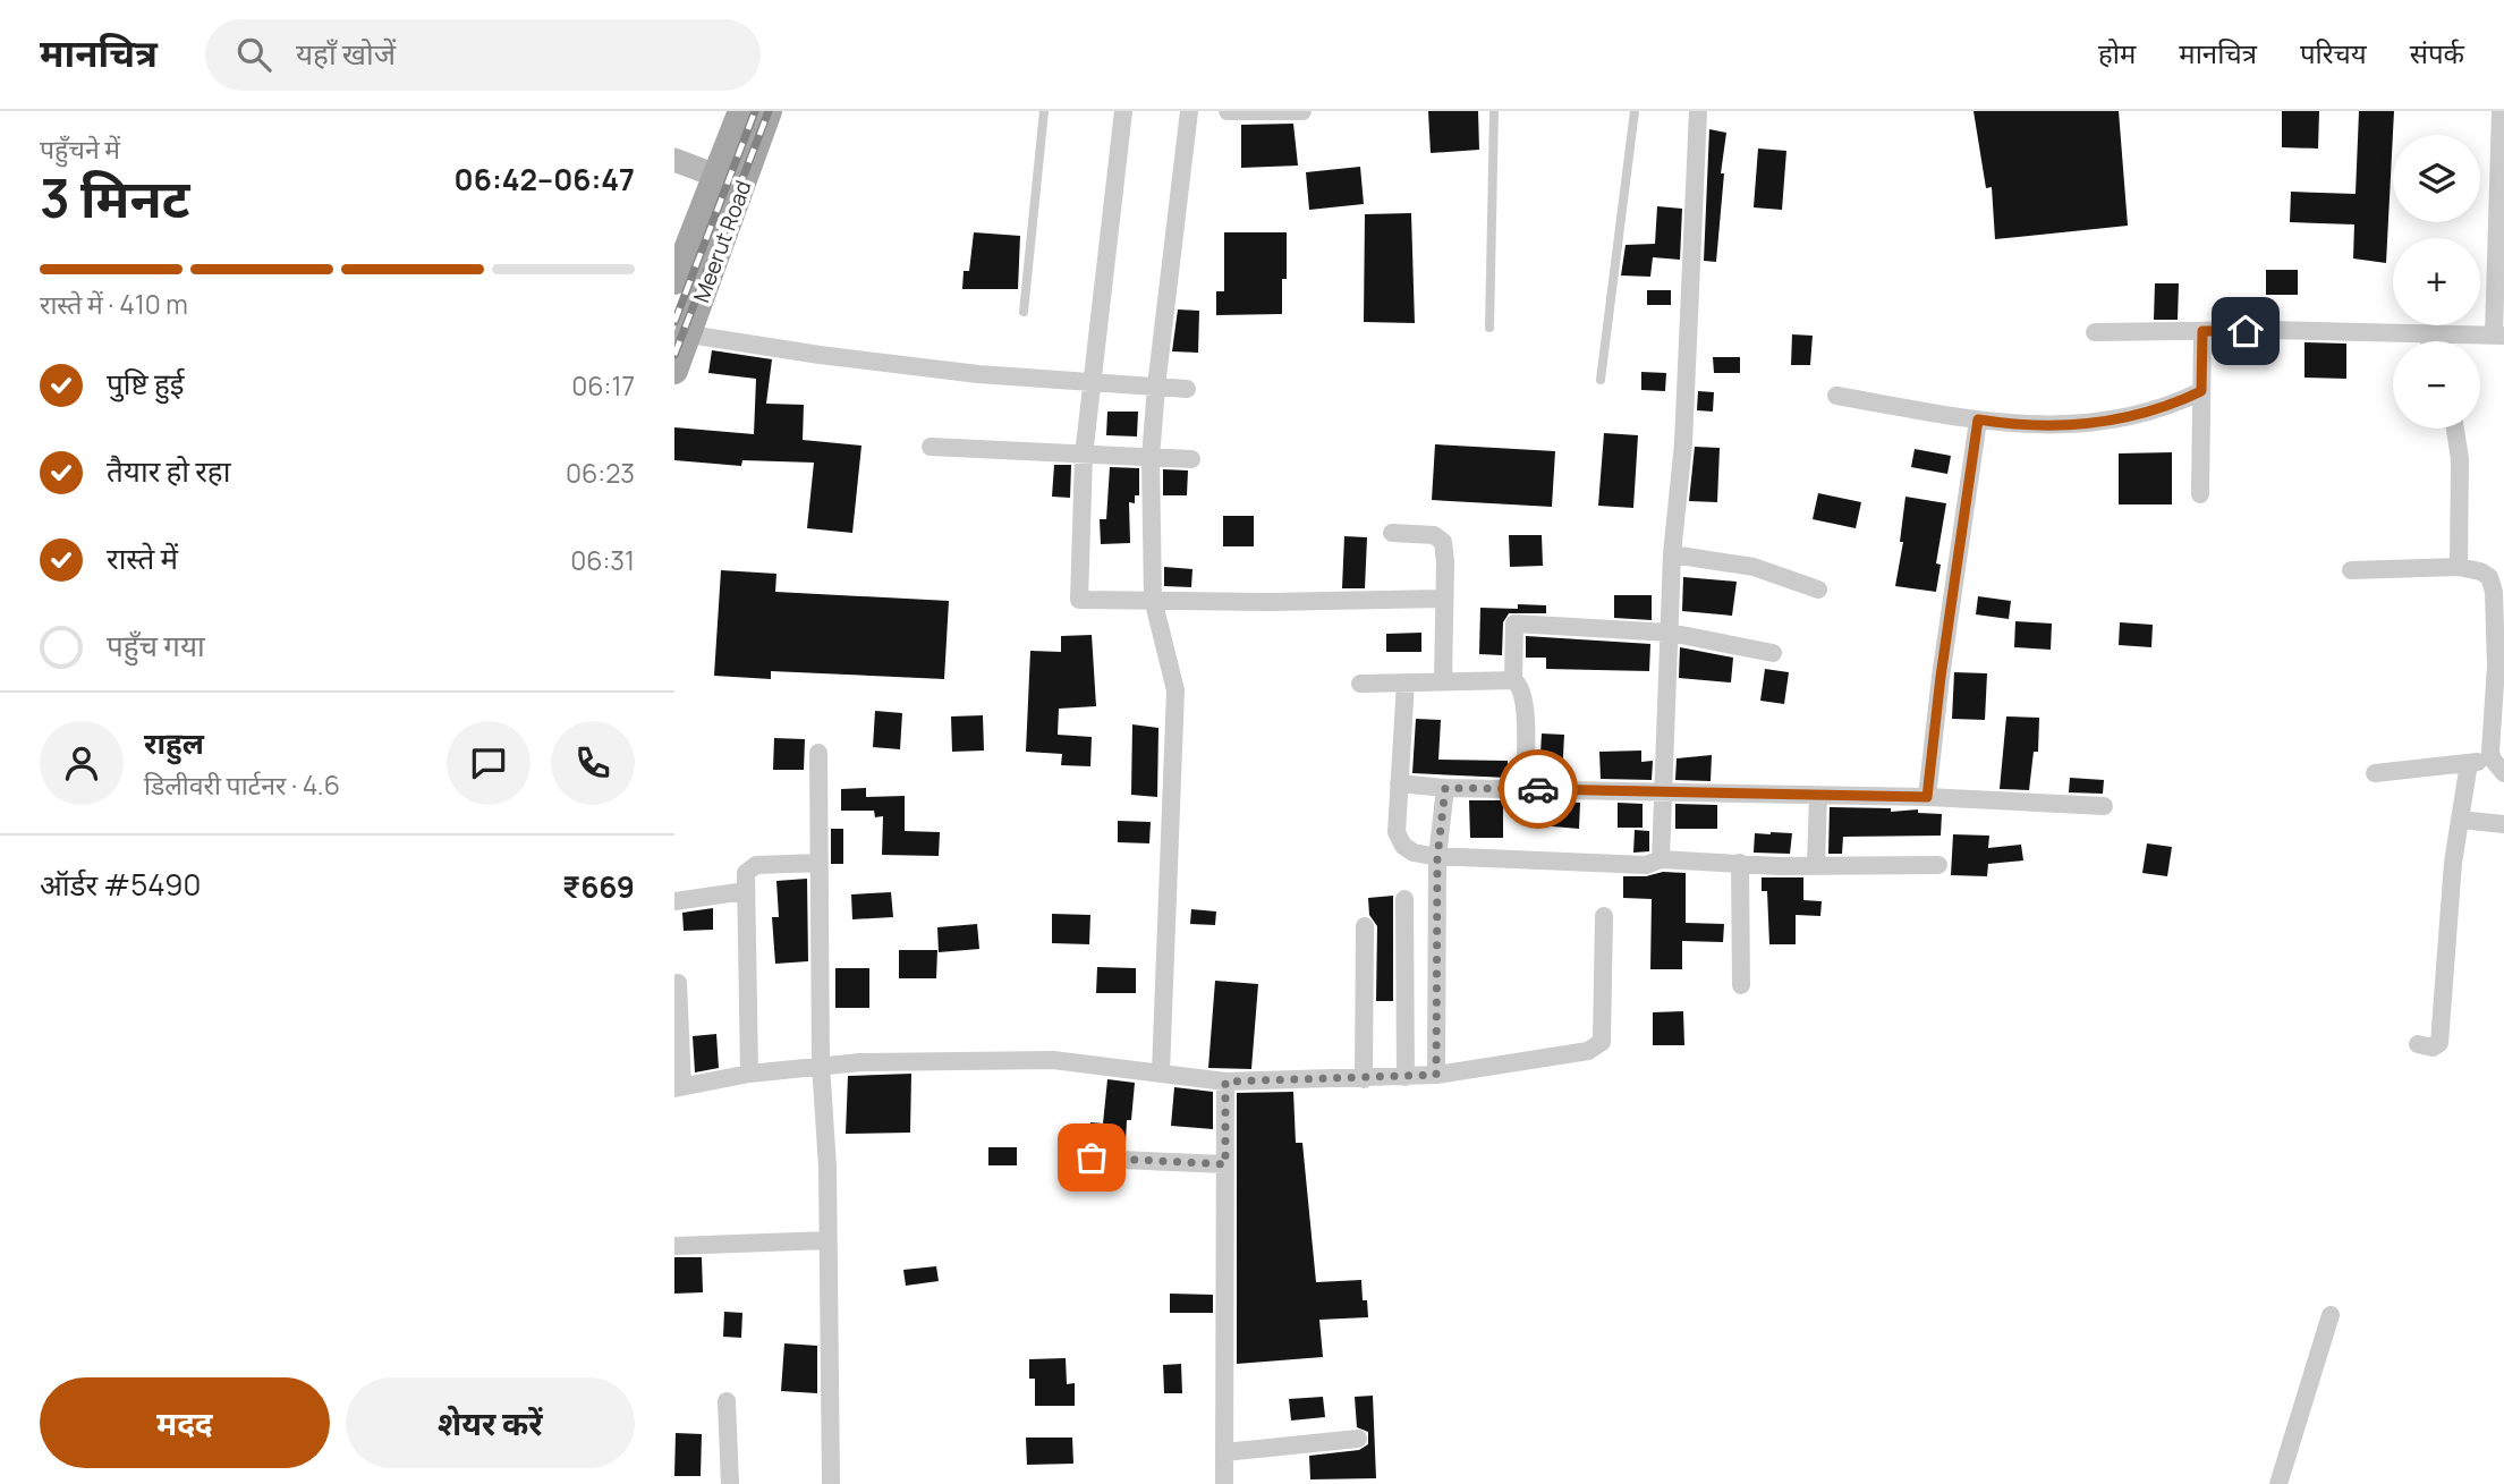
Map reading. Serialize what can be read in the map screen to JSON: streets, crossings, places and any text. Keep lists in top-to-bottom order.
{
  "streets": {
    "main road": ["Meerut Road"]
  },
  "page": {
    "header": "मानचित्र",
    "search": "यहाँ खोजें",
    "nav": [
      "होम",
      "मानचित्र",
      "परिचय",
      "संपर्क"
    ],
    "heading": ["3 मिनट", "पहुँचने में", "06:42–06:47"],
    "panel": [
      "राहुल",
      "डिलीवरी पार्टनर · 4.6",
      "ऑर्डर #5490",
      "₹669"
    ],
    "map_buttons": ["+", "−"],
    "bar": "रास्ते में · 410 m",
    "list": [
      ["पुष्टि हुई", "06:17"],
      ["तैयार हो रहा", "06:23"],
      ["रास्ते में", "06:31"],
      "पहुँच गया"
    ],
    "buttons": ["मदद", "शेयर करें"]
  }
}
